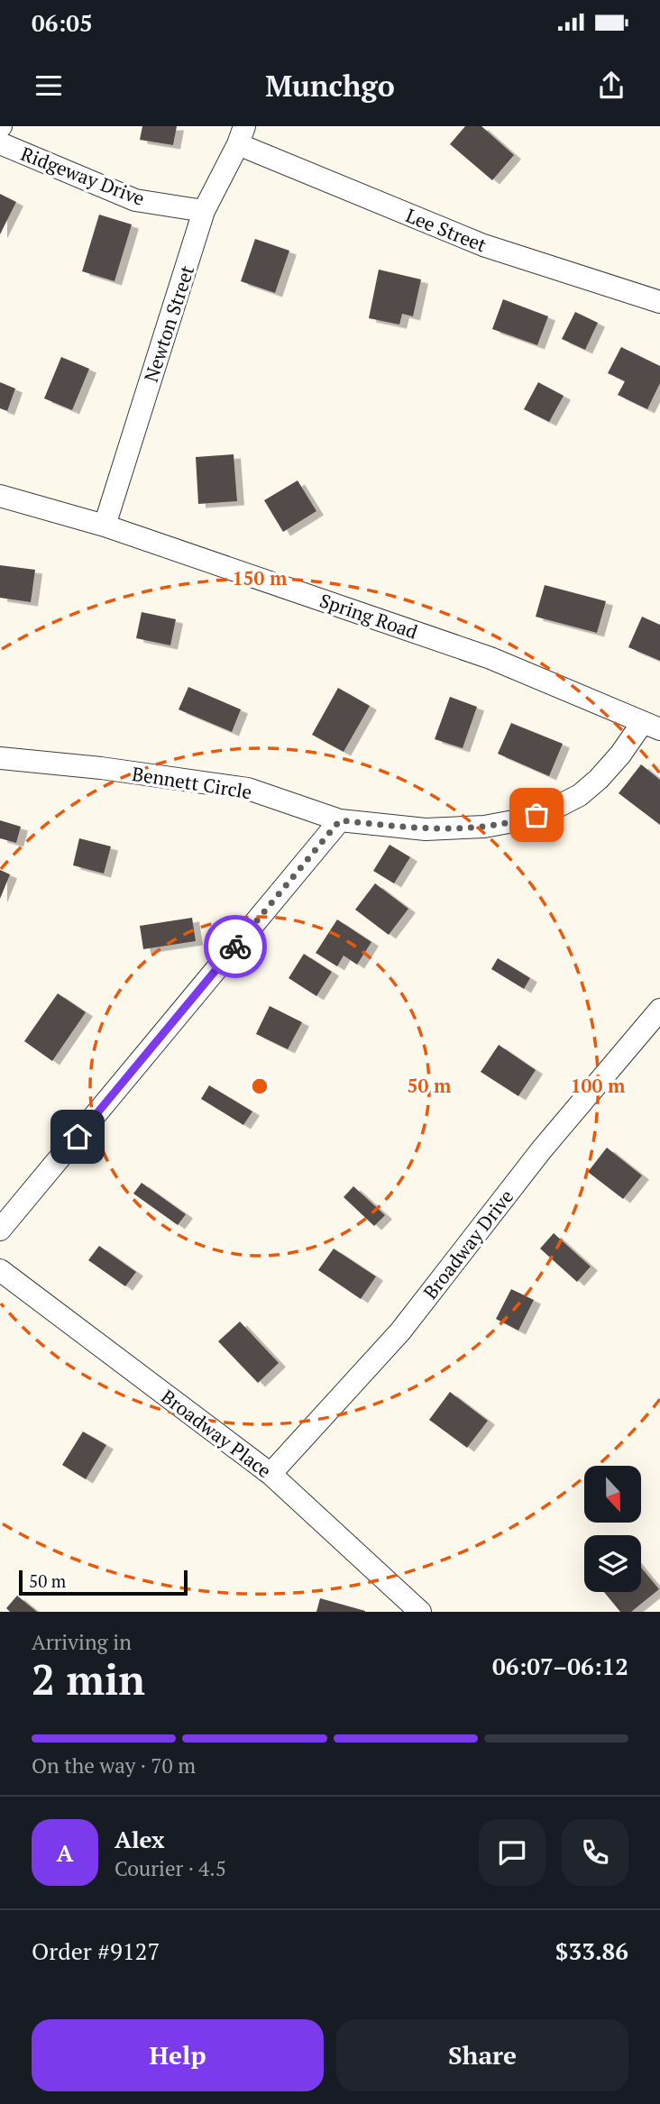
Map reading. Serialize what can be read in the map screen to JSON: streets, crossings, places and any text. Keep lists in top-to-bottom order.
{
  "streets": {
    "street": [
      "Ridgeway Drive",
      "Lee Street",
      "Newton Street",
      "Spring Road",
      "Bennett Circle",
      "Broadway Drive",
      "Broadway Place"
    ]
  },
  "crossings": [
    ["Ridgeway Drive", "Newton Street"],
    ["Lee Street", "Newton Street"],
    ["Newton Street", "Spring Road"],
    ["Spring Road", "Bennett Circle"],
    ["Broadway Drive", "Broadway Place"]
  ],
  "scale_bar": "50 m",
  "north": "bottom",
  "page": {
    "status": "06:05",
    "header": "Munchgo",
    "scale": "50 m",
    "heading": ["2 min", "Arriving in", "06:07–06:12"],
    "panel": [
      "Alex",
      "Courier · 4.5",
      "Order #9127",
      "$33.86"
    ],
    "bar": "On the way · 70 m",
    "round": "A",
    "buttons": ["Help", "Share"]
  },
  "rings": ["150 m", "50 m", "100 m"]
}
